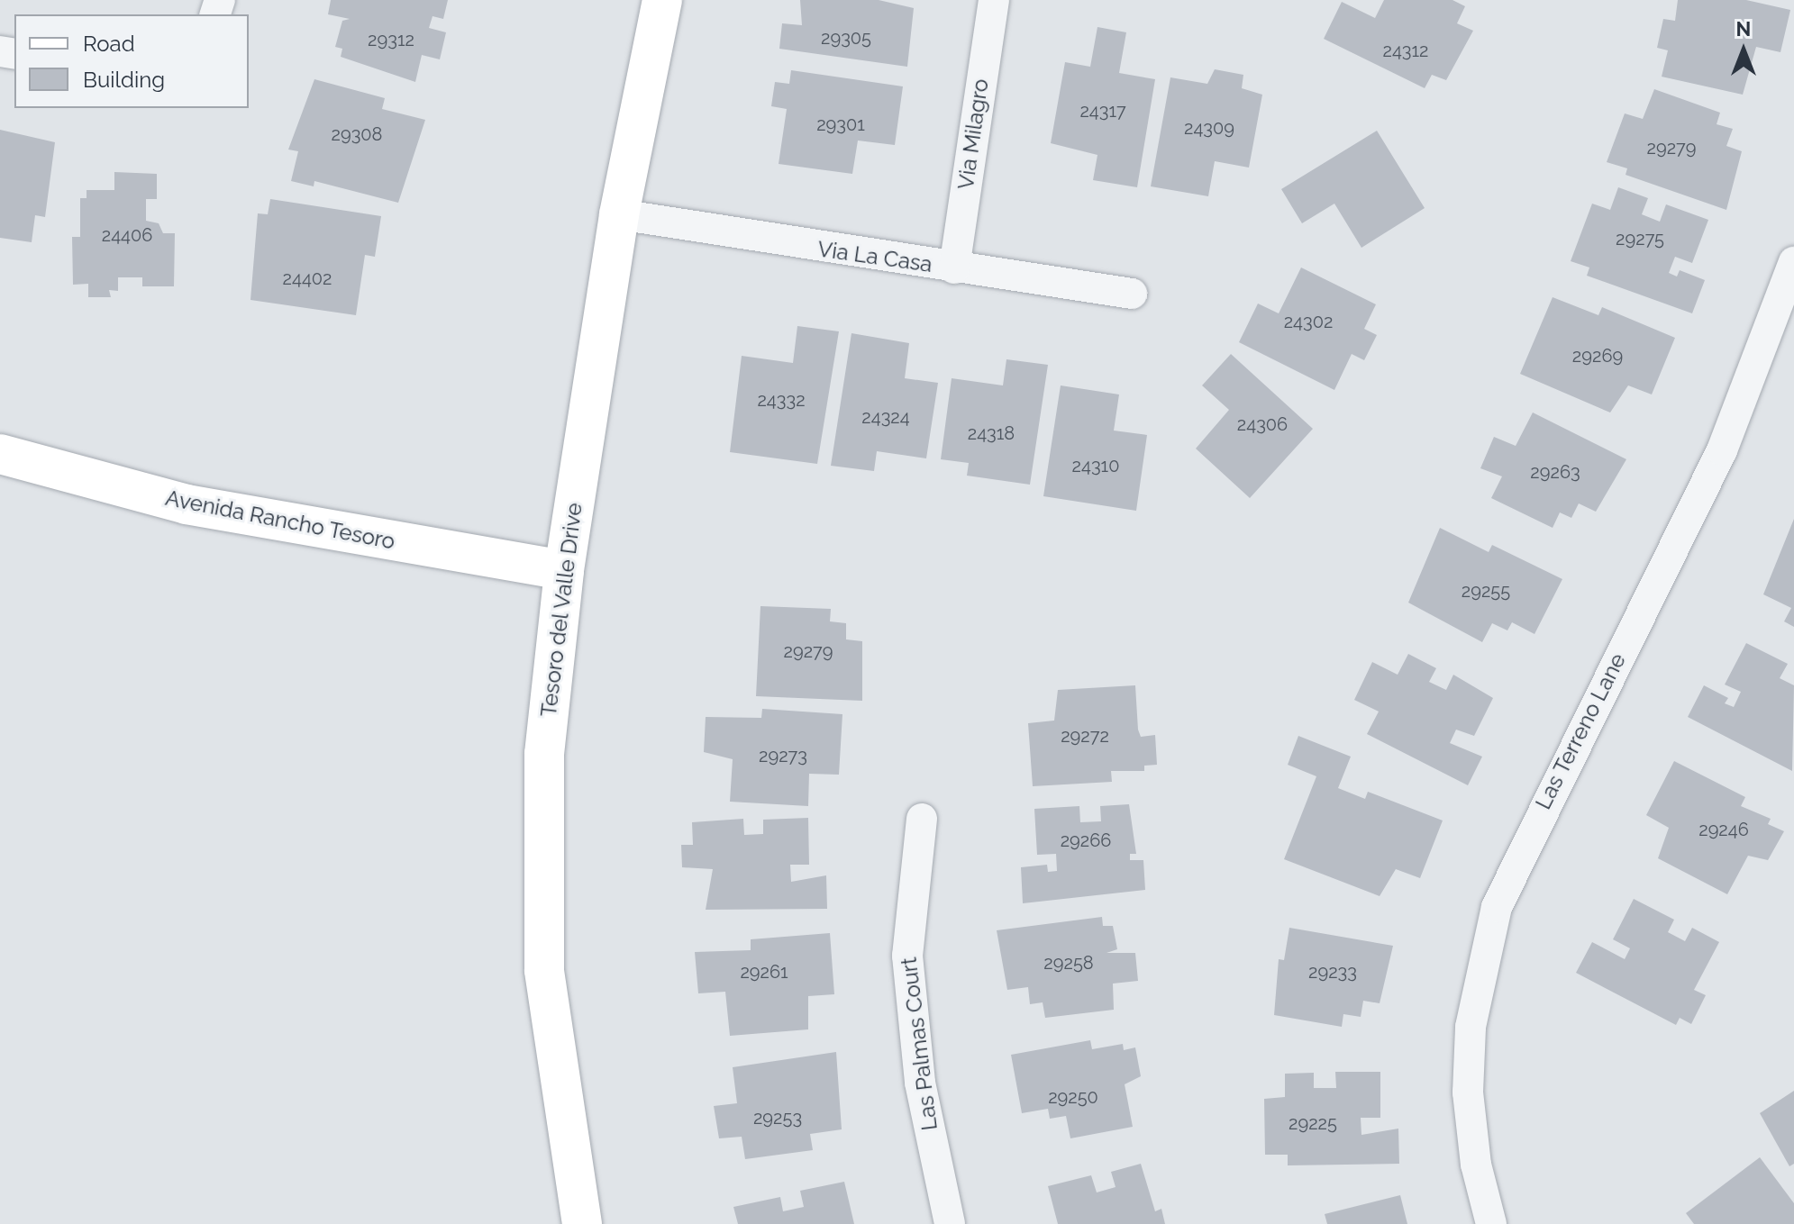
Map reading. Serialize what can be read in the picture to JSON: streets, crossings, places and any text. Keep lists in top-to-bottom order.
{
  "streets": {
    "street": [
      "Via Milagro",
      "Via La Casa",
      "Avenida Rancho Tesoro",
      "Tesoro del Valle Drive",
      "Las Terreno Lane",
      "Las Palmas Court"
    ]
  },
  "crossings": [
    ["Via Milagro", "Via La Casa"],
    ["Via La Casa", "Tesoro del Valle Drive"],
    ["Avenida Rancho Tesoro", "Tesoro del Valle Drive"]
  ],
  "house_numbers": [
    "29305",
    "29312",
    "24312",
    "24317",
    "29301",
    "24309",
    "29308",
    "29279",
    "24406",
    "29275",
    "24402",
    "24302",
    "29269",
    "24332",
    "24324",
    "24306",
    "24318",
    "24310",
    "29263",
    "29255",
    "29279",
    "29272",
    "29273",
    "29246",
    "29266",
    "29258",
    "29261",
    "29233",
    "29250",
    "29253",
    "29225"
  ],
  "legend": ["Road", "Building"],
  "north": "top"
}
